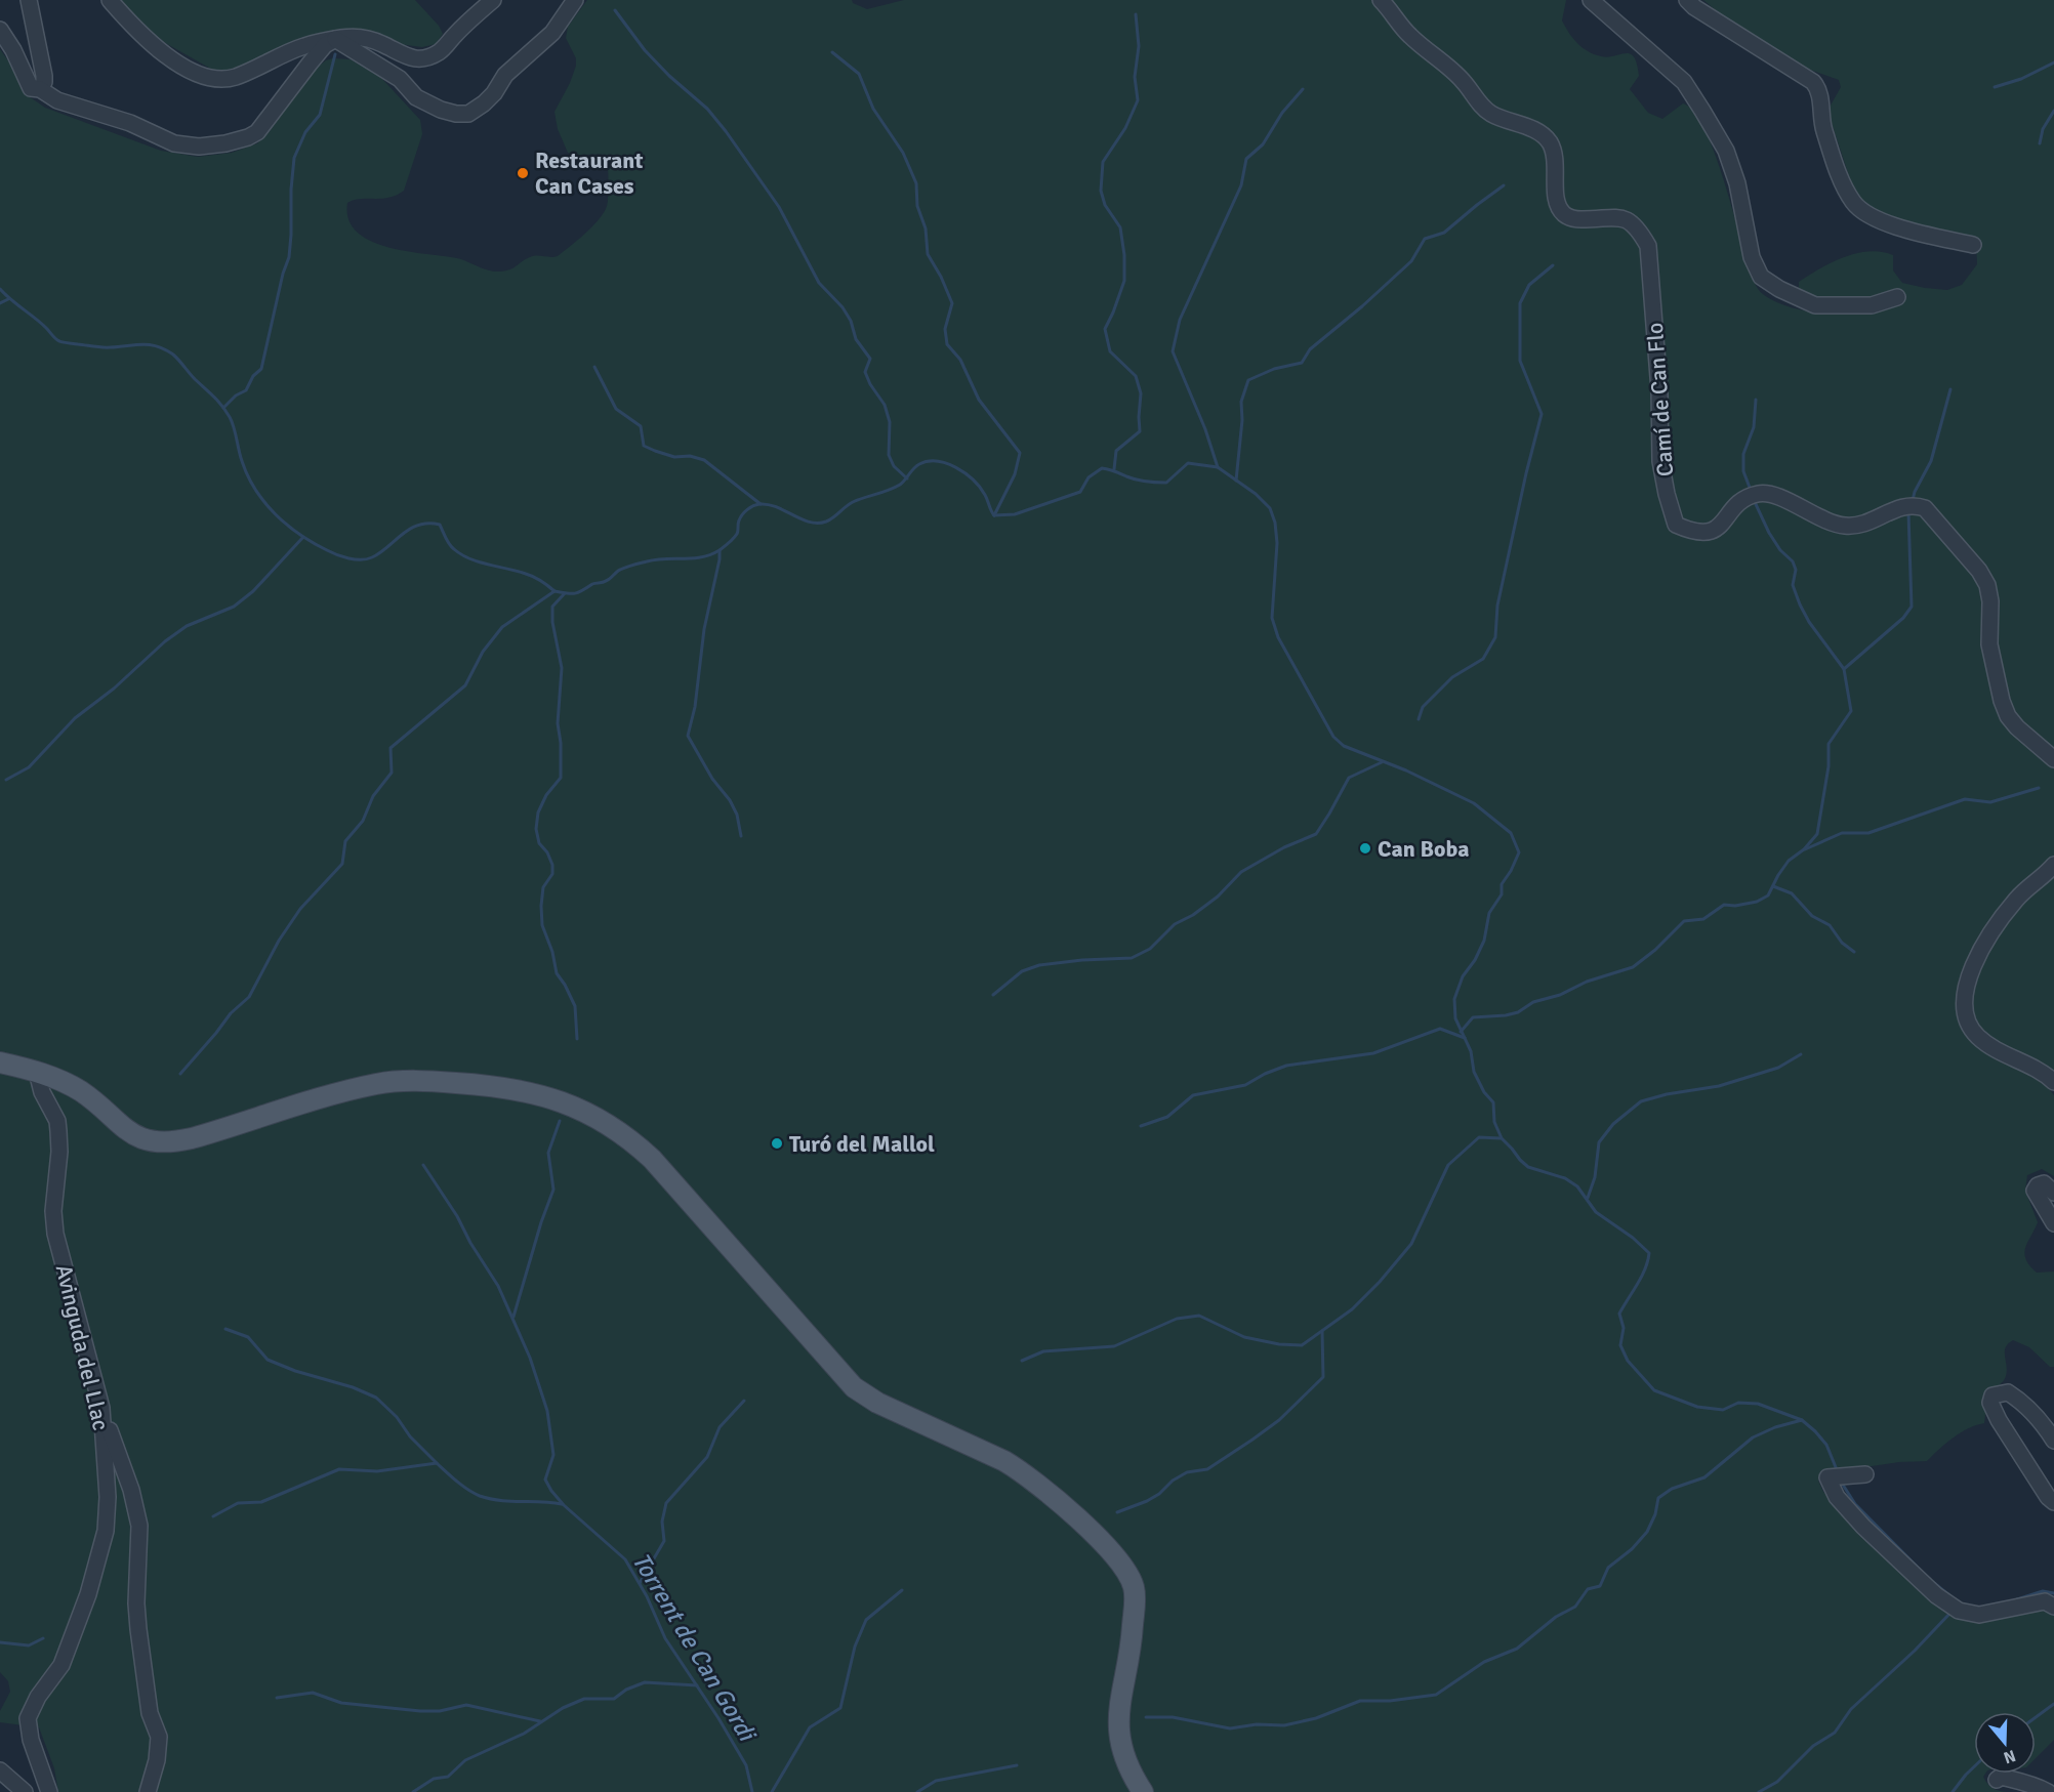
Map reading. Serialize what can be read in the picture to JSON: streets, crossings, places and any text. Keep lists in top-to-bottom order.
{
  "streets": {
    "street": ["Camí de Can Flo", "Avinguda del Llac"]
  },
  "water": ["Torrent de Can Gordi"],
  "places": ["Restaurant Can Cases", "Can Boba", "Turó del Mallol"],
  "north": "bottom"
}
